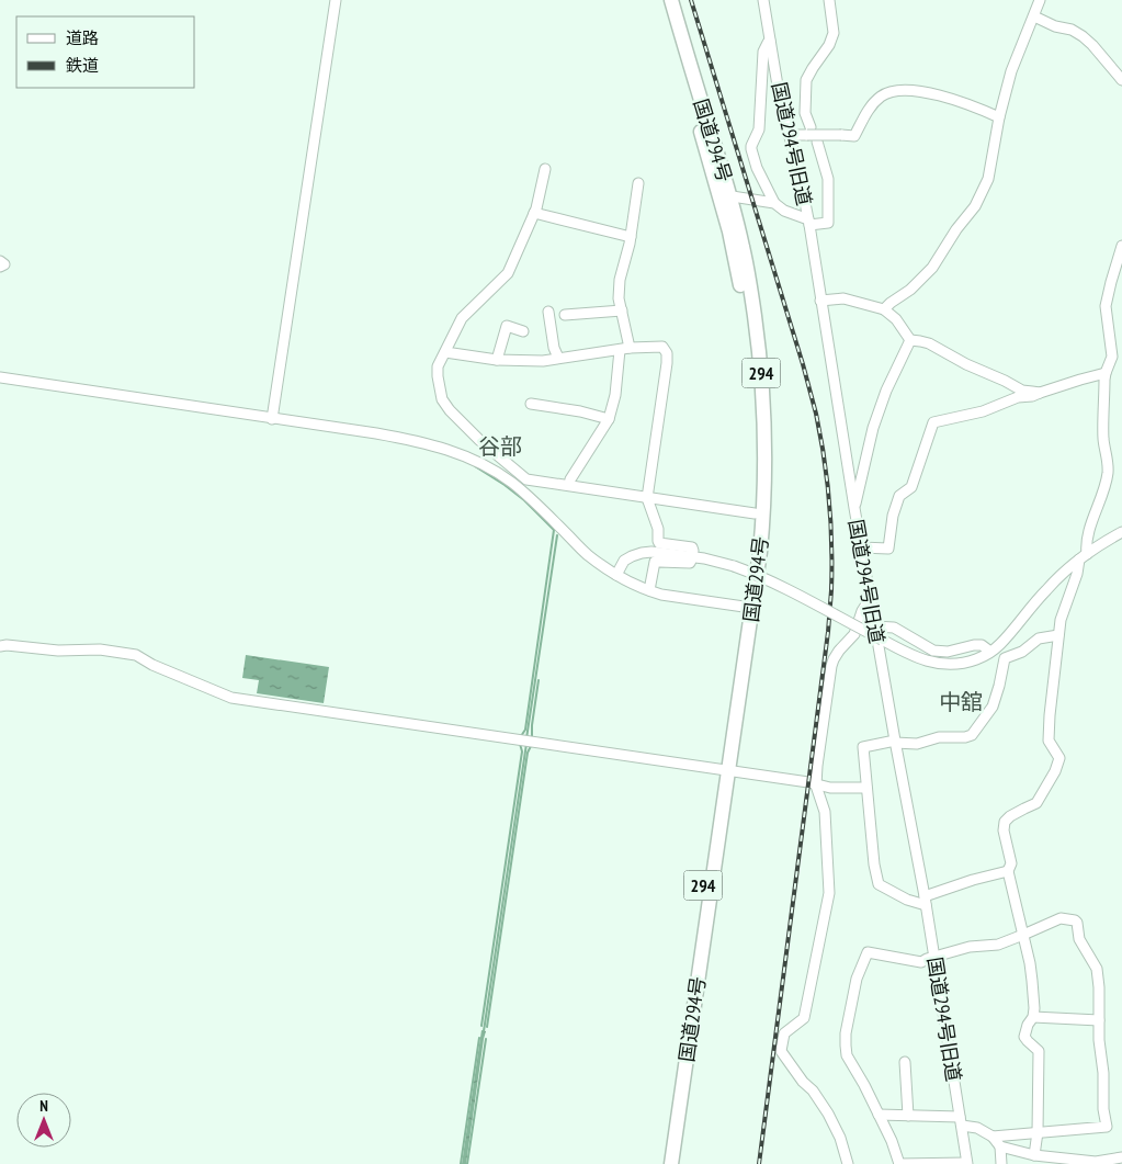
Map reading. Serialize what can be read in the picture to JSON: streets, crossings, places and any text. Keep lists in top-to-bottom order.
{
  "streets": {
    "highway": ["国道294号", "294"],
    "street": ["国道294号旧道"]
  },
  "districts": ["谷部", "中舘"],
  "legend": ["道路", "鉄道"],
  "north": "top"
}
